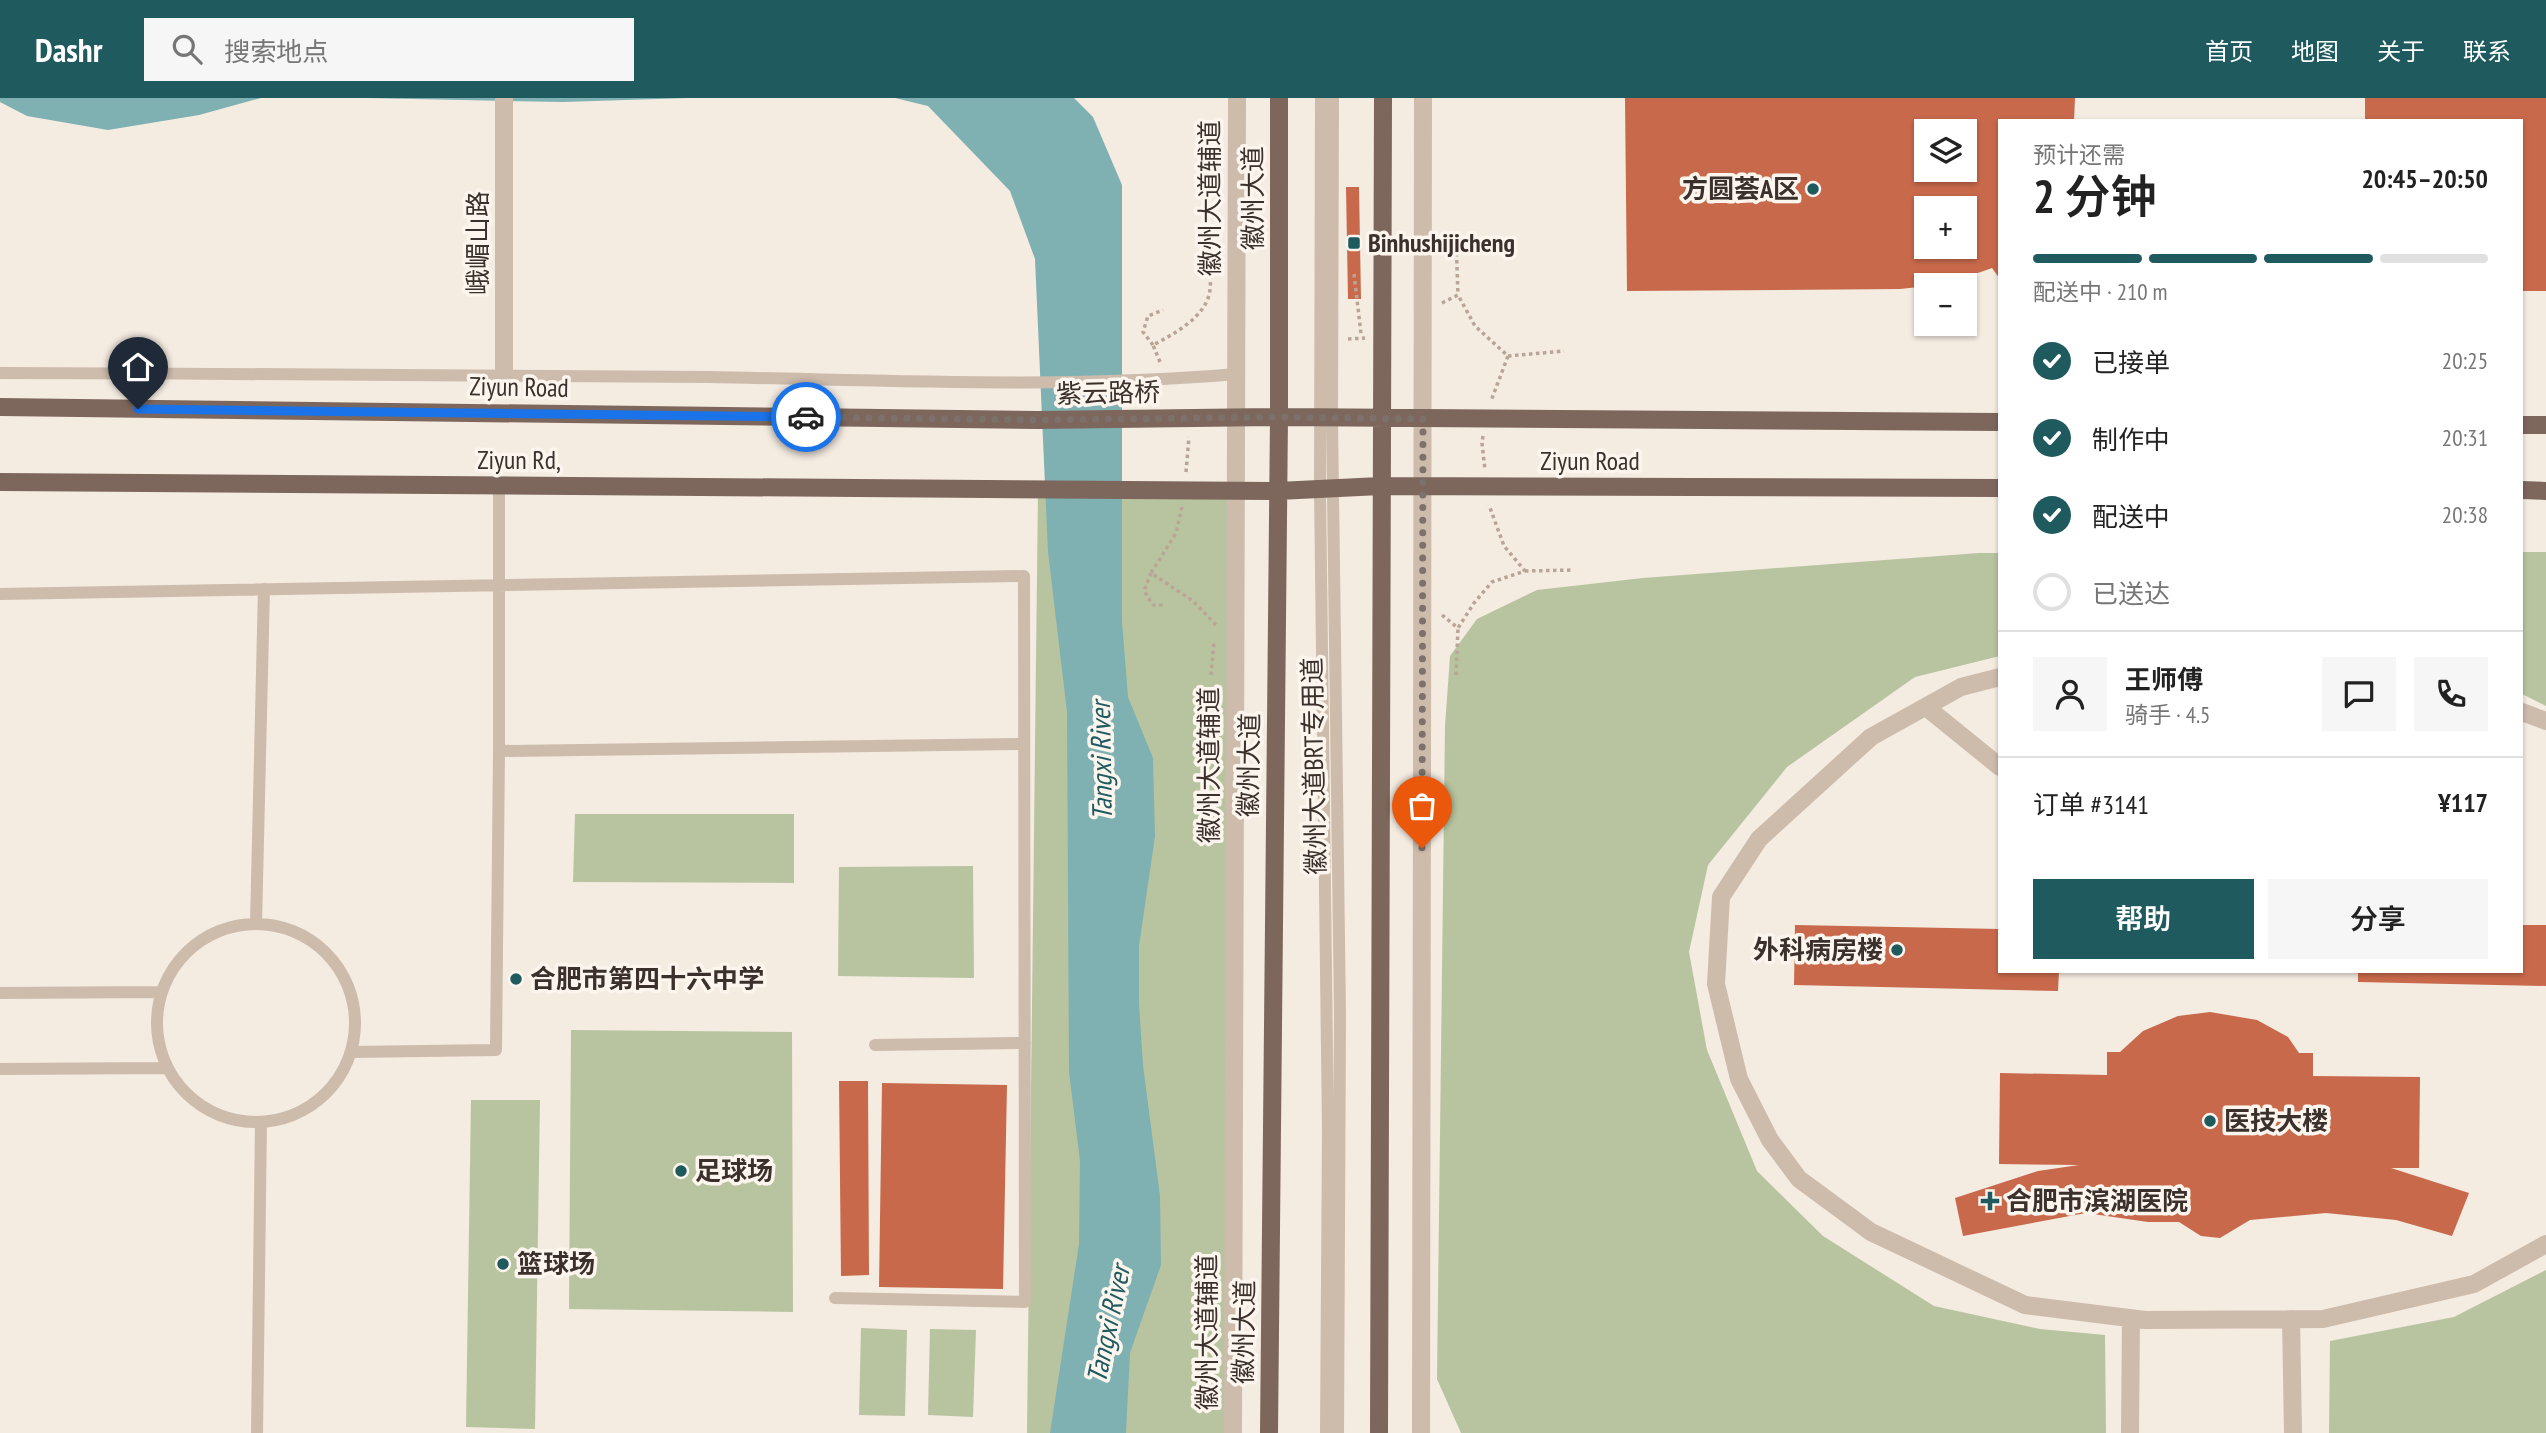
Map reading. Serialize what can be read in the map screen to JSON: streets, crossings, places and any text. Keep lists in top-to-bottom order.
{
  "streets": {
    "main road": [
      "徽州大道",
      "Ziyun Road",
      "紫云路桥",
      "Ziyun Rd,"
    ],
    "street": ["徽州大道辅道", "峨嵋山路"],
    "lane": ["徽州大道BRT专用道"]
  },
  "crossings": [
    ["徽州大道辅道", "Ziyun Road"],
    ["徽州大道", "Ziyun Road"],
    ["Ziyun Road", "紫云路桥"],
    ["Ziyun Road", "Ziyun Rd,"],
    ["Ziyun Road", "徽州大道BRT专用道"]
  ],
  "water": ["Tangxi River"],
  "places": {
    "other": [
      "方圆荟A区",
      "外科病房楼",
      "合肥市第四十六中学",
      "医技大楼",
      "足球场",
      "篮球场"
    ],
    "transit": ["Binhushijicheng"],
    "health": ["合肥市滨湖医院"]
  },
  "page": {
    "header": "Dashr",
    "search": "搜索地点",
    "nav": [
      "首页",
      "地图",
      "关于",
      "联系"
    ],
    "map_buttons": ["+", "−"],
    "heading": ["2 分钟", "预计还需", "20:45–20:50"],
    "panel": [
      "王师傅",
      "骑手 · 4.5",
      "订单 #3141",
      "¥117"
    ],
    "bar": "配送中 · 210 m",
    "list": [
      ["已接单", "20:25"],
      ["制作中", "20:31"],
      ["配送中", "20:38"],
      "已送达"
    ],
    "buttons": ["帮助", "分享"]
  }
}
